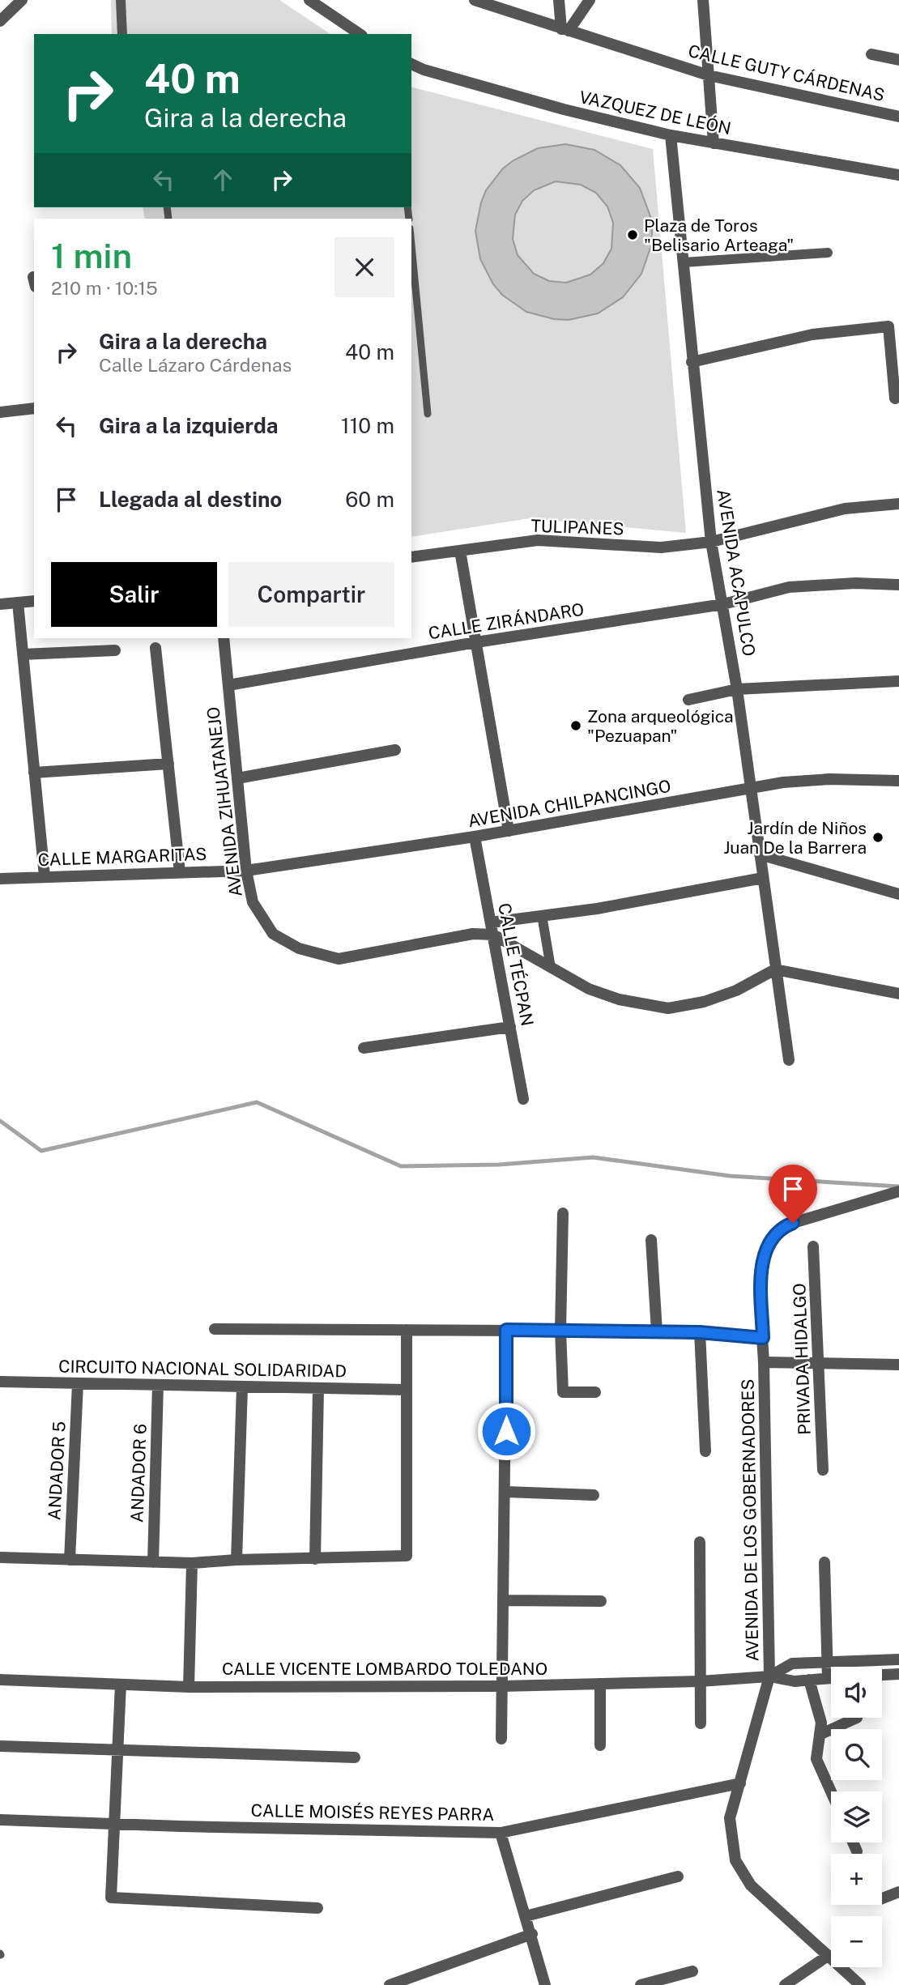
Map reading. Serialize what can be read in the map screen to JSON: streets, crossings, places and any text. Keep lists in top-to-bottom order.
{
  "streets": {
    "street": [
      "CALLE GUTY CÁRDENAS",
      "VAZQUEZ DE LEÓN",
      "TULIPANES",
      "AVENIDA ACAPULCO",
      "CALLE ZIRÁNDARO",
      "AVENIDA ZIHUATANEJO",
      "AVENIDA CHILPANCINGO",
      "CALLE MARGARITAS",
      "CALLE TÉCPAN",
      "PRIVADA HIDALGO",
      "CIRCUITO NACIONAL SOLIDARIDAD",
      "ANDADOR 5",
      "ANDADOR 6",
      "AVENIDA DE LOS GOBERNADORES",
      "CALLE VICENTE LOMBARDO TOLEDANO",
      "CALLE MOISÉS REYES PARRA"
    ]
  },
  "crossings": [
    ["VAZQUEZ DE LEÓN", "AVENIDA ACAPULCO"],
    ["TULIPANES", "AVENIDA ACAPULCO"],
    ["AVENIDA ACAPULCO", "CALLE ZIRÁNDARO"],
    ["AVENIDA ACAPULCO", "AVENIDA CHILPANCINGO"],
    ["CALLE ZIRÁNDARO", "AVENIDA ZIHUATANEJO"],
    ["AVENIDA ZIHUATANEJO", "AVENIDA CHILPANCINGO"],
    ["AVENIDA ZIHUATANEJO", "CALLE MARGARITAS"],
    ["AVENIDA ZIHUATANEJO", "CALLE TÉCPAN"],
    ["AVENIDA CHILPANCINGO", "CALLE MARGARITAS"],
    ["AVENIDA CHILPANCINGO", "CALLE TÉCPAN"],
    ["CIRCUITO NACIONAL SOLIDARIDAD", "ANDADOR 5"],
    ["CIRCUITO NACIONAL SOLIDARIDAD", "ANDADOR 6"],
    ["AVENIDA DE LOS GOBERNADORES", "CALLE VICENTE LOMBARDO TOLEDANO"],
    ["AVENIDA DE LOS GOBERNADORES", "CALLE MOISÉS REYES PARRA"]
  ],
  "places": ["Plaza de Toros \"Belisario Arteaga\"", "Zona arqueológica \"Pezuapan\"", "Jardín de Niños Juan De la Barrera"],
  "page": {
    "turn": ["40 m", "Gira a la derecha"],
    "heading": ["1 min", "210 m · 10:15"],
    "list": [
      {
        "name": "Gira a la derecha",
        "note": "Calle Lázaro Cárdenas",
        "value": "40 m"
      },
      {
        "name": "Gira a la izquierda",
        "value": "110 m"
      },
      {
        "name": "Llegada al destino",
        "value": "60 m"
      }
    ],
    "buttons": ["Salir", "Compartir"],
    "map_buttons": ["+", "−"]
  }
}
